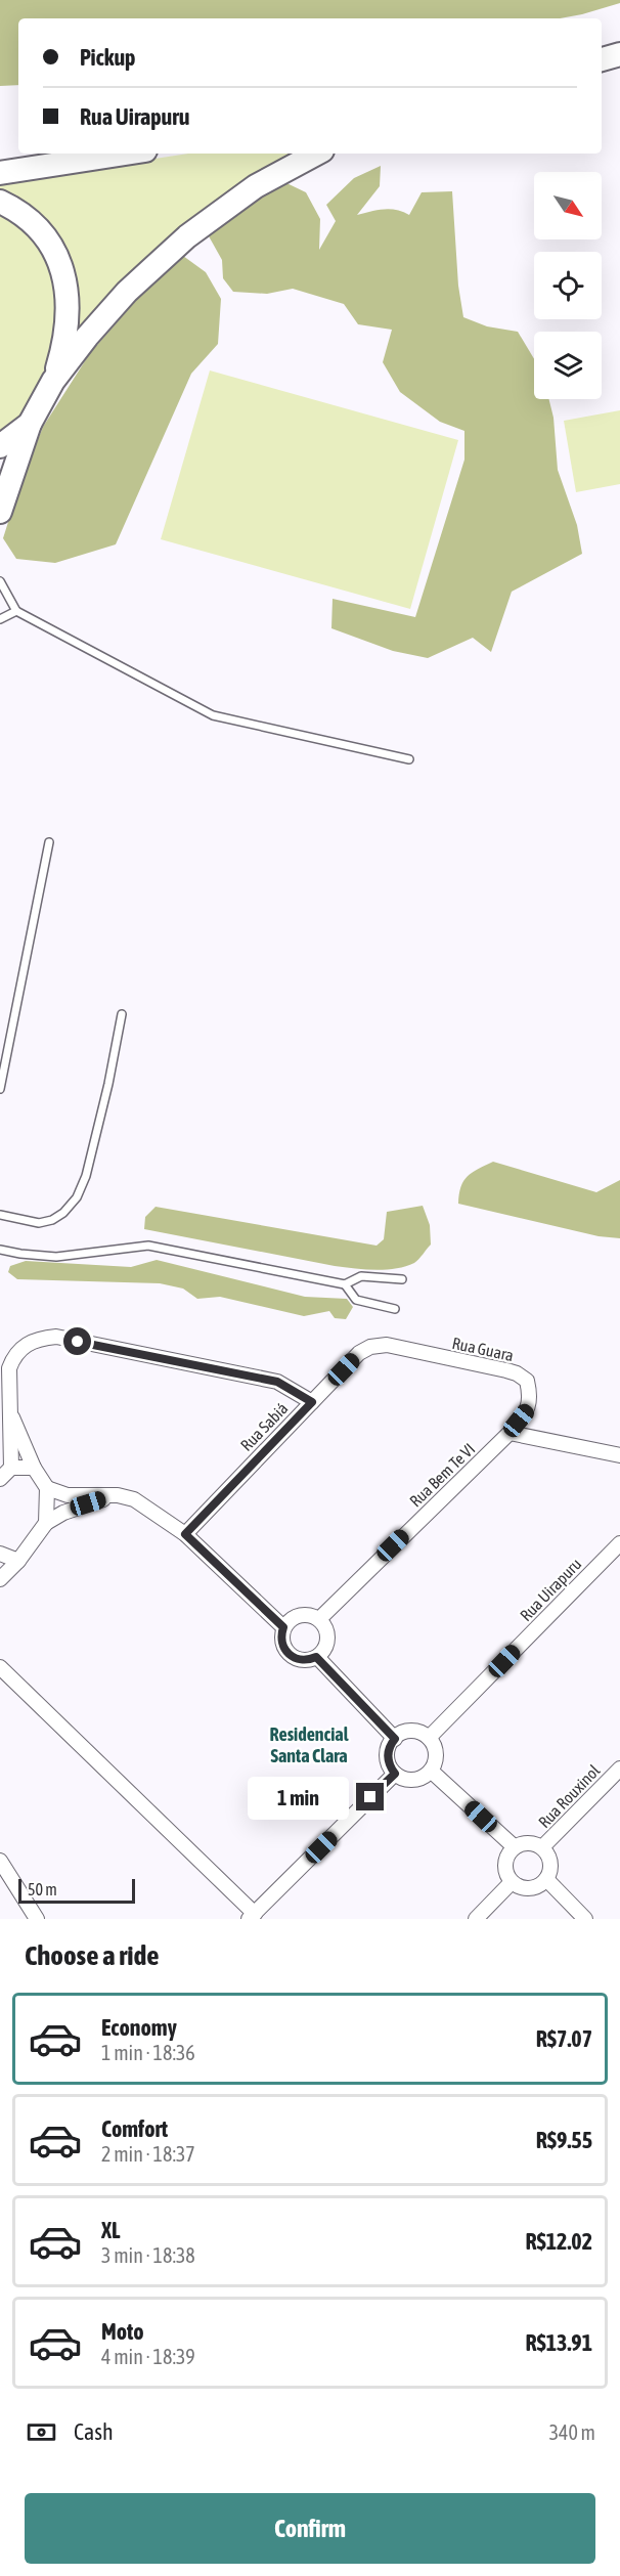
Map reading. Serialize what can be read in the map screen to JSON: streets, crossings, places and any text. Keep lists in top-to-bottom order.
{
  "streets": {
    "street": [
      "Rua Guara",
      "Rua Sabiá",
      "Rua Bem Te VI",
      "Rua Uirapuru",
      "Rua Rouxinol"
    ]
  },
  "crossings": [
    ["Rua Guara", "Rua Sabiá"],
    ["Rua Guara", "Rua Bem Te VI"]
  ],
  "districts": ["Residencial Santa Clara"],
  "scale_bar": "50 m",
  "north": "bottom right",
  "page": {
    "banner": ["Pickup", "Rua Uirapuru"],
    "bubble": "1 min",
    "scale": "50 m",
    "heading": "Choose a ride",
    "list": [
      {
        "name": "Economy",
        "note": "1 min · 18:36",
        "value": "R$7.07"
      },
      {
        "name": "Comfort",
        "note": "2 min · 18:37",
        "value": "R$9.55"
      },
      {
        "name": "XL",
        "note": "3 min · 18:38",
        "value": "R$12.02"
      },
      {
        "name": "Moto",
        "note": "4 min · 18:39",
        "value": "R$13.91"
      }
    ],
    "pay": ["Cash", "340 m"],
    "buttons": "Confirm"
  }
}
